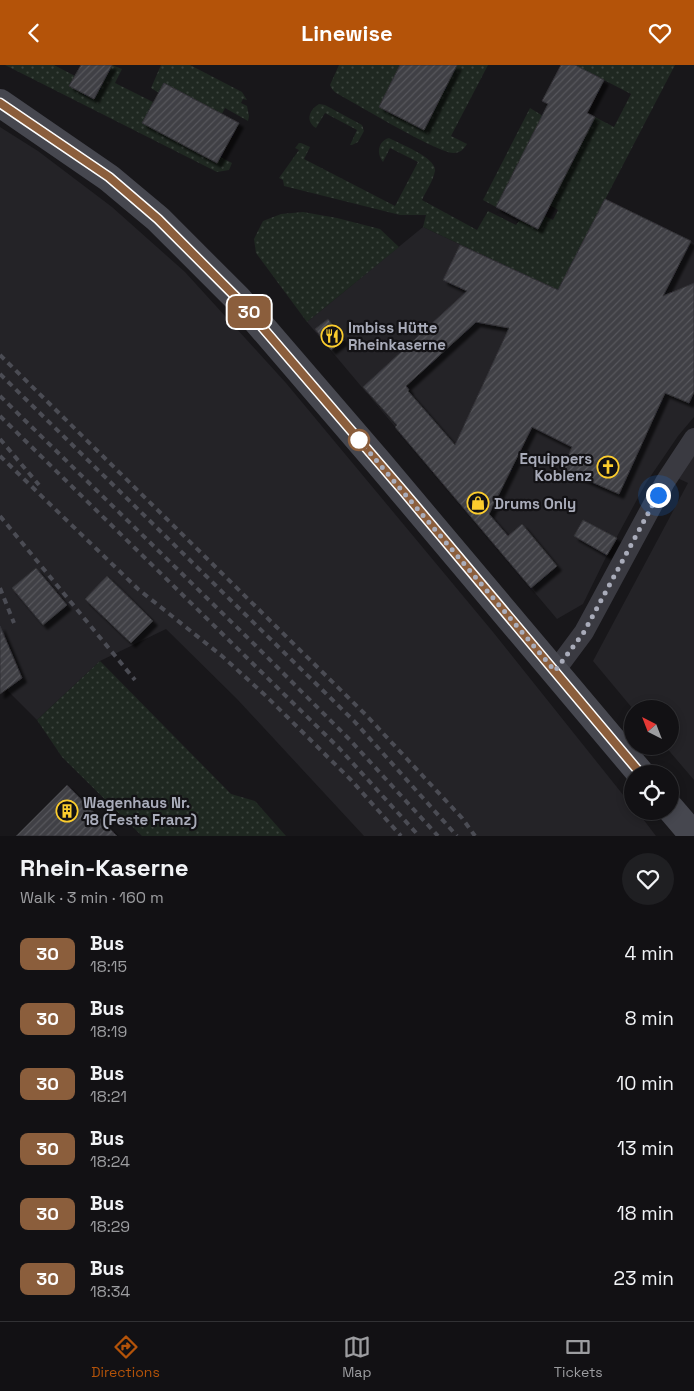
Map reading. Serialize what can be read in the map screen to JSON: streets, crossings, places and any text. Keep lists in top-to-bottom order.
{
  "places": {
    "restaurant": ["Imbiss Hütte Rheinkaserne"],
    "church": ["Equippers Koblenz"],
    "shop": ["Drums Only"],
    "building": ["Wagenhaus Nr. 18 (Feste Franz)"]
  },
  "lines": ["bus line 30"],
  "north": "top left",
  "page": {
    "header": "Linewise",
    "on_map": "30",
    "heading": ["Rhein-Kaserne", "Walk · 3 min · 160 m"],
    "list": [
      {
        "mark": "30",
        "name": "Bus",
        "note": "18:15",
        "value": "4 min"
      },
      {
        "mark": "30",
        "name": "Bus",
        "note": "18:19",
        "value": "8 min"
      },
      {
        "mark": "30",
        "name": "Bus",
        "note": "18:21",
        "value": "10 min"
      },
      {
        "mark": "30",
        "name": "Bus",
        "note": "18:24",
        "value": "13 min"
      },
      {
        "mark": "30",
        "name": "Bus",
        "note": "18:29",
        "value": "18 min"
      },
      {
        "mark": "30",
        "name": "Bus",
        "note": "18:34",
        "value": "23 min"
      }
    ],
    "tabs": ["Directions", "Map", "Tickets"]
  }
}
